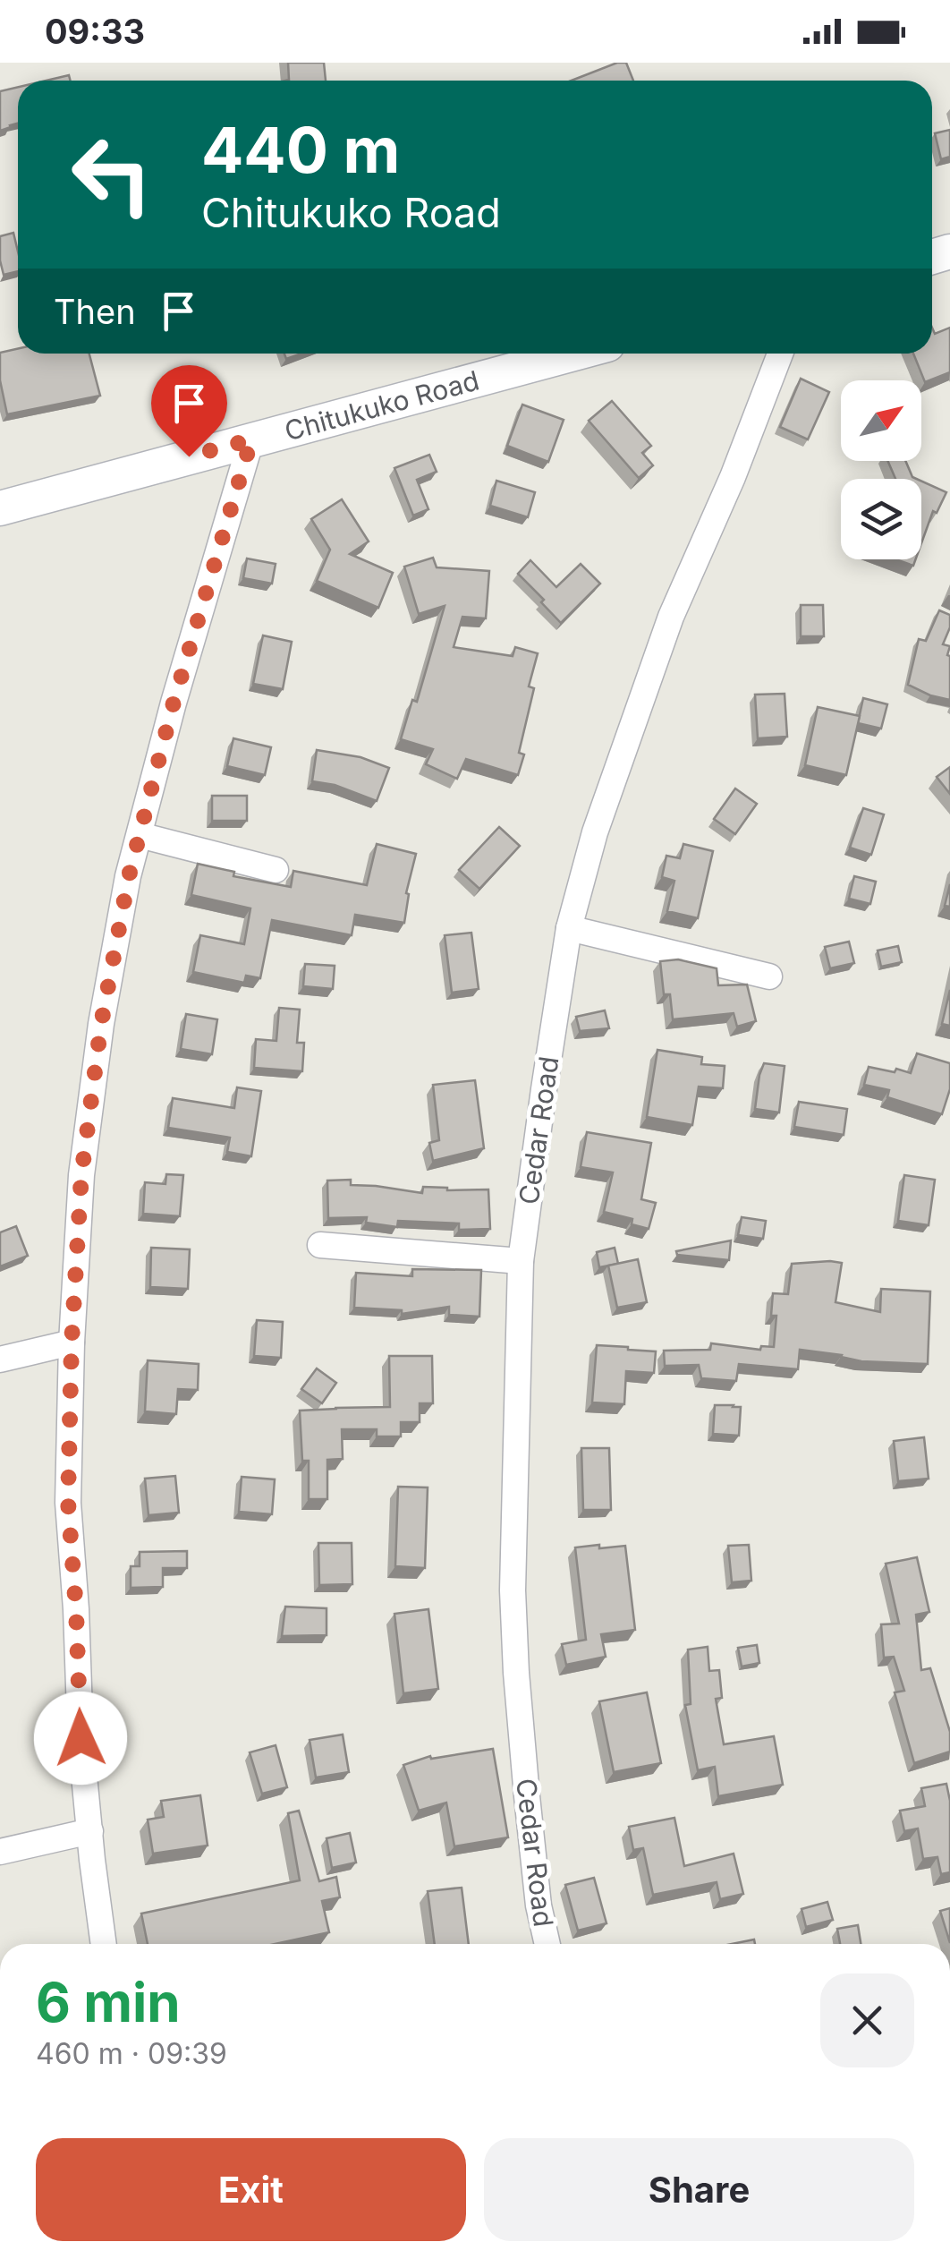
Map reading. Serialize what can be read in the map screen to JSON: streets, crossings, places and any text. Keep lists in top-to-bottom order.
{
  "streets": {
    "street": ["Chitukuko Road", "Cedar Road"]
  },
  "north": "top right",
  "page": {
    "status": "09:33",
    "turn": ["440 m", "Chitukuko Road"],
    "then": "Then",
    "heading": ["6 min", "460 m · 09:39"],
    "buttons": ["Exit", "Share"]
  }
}
